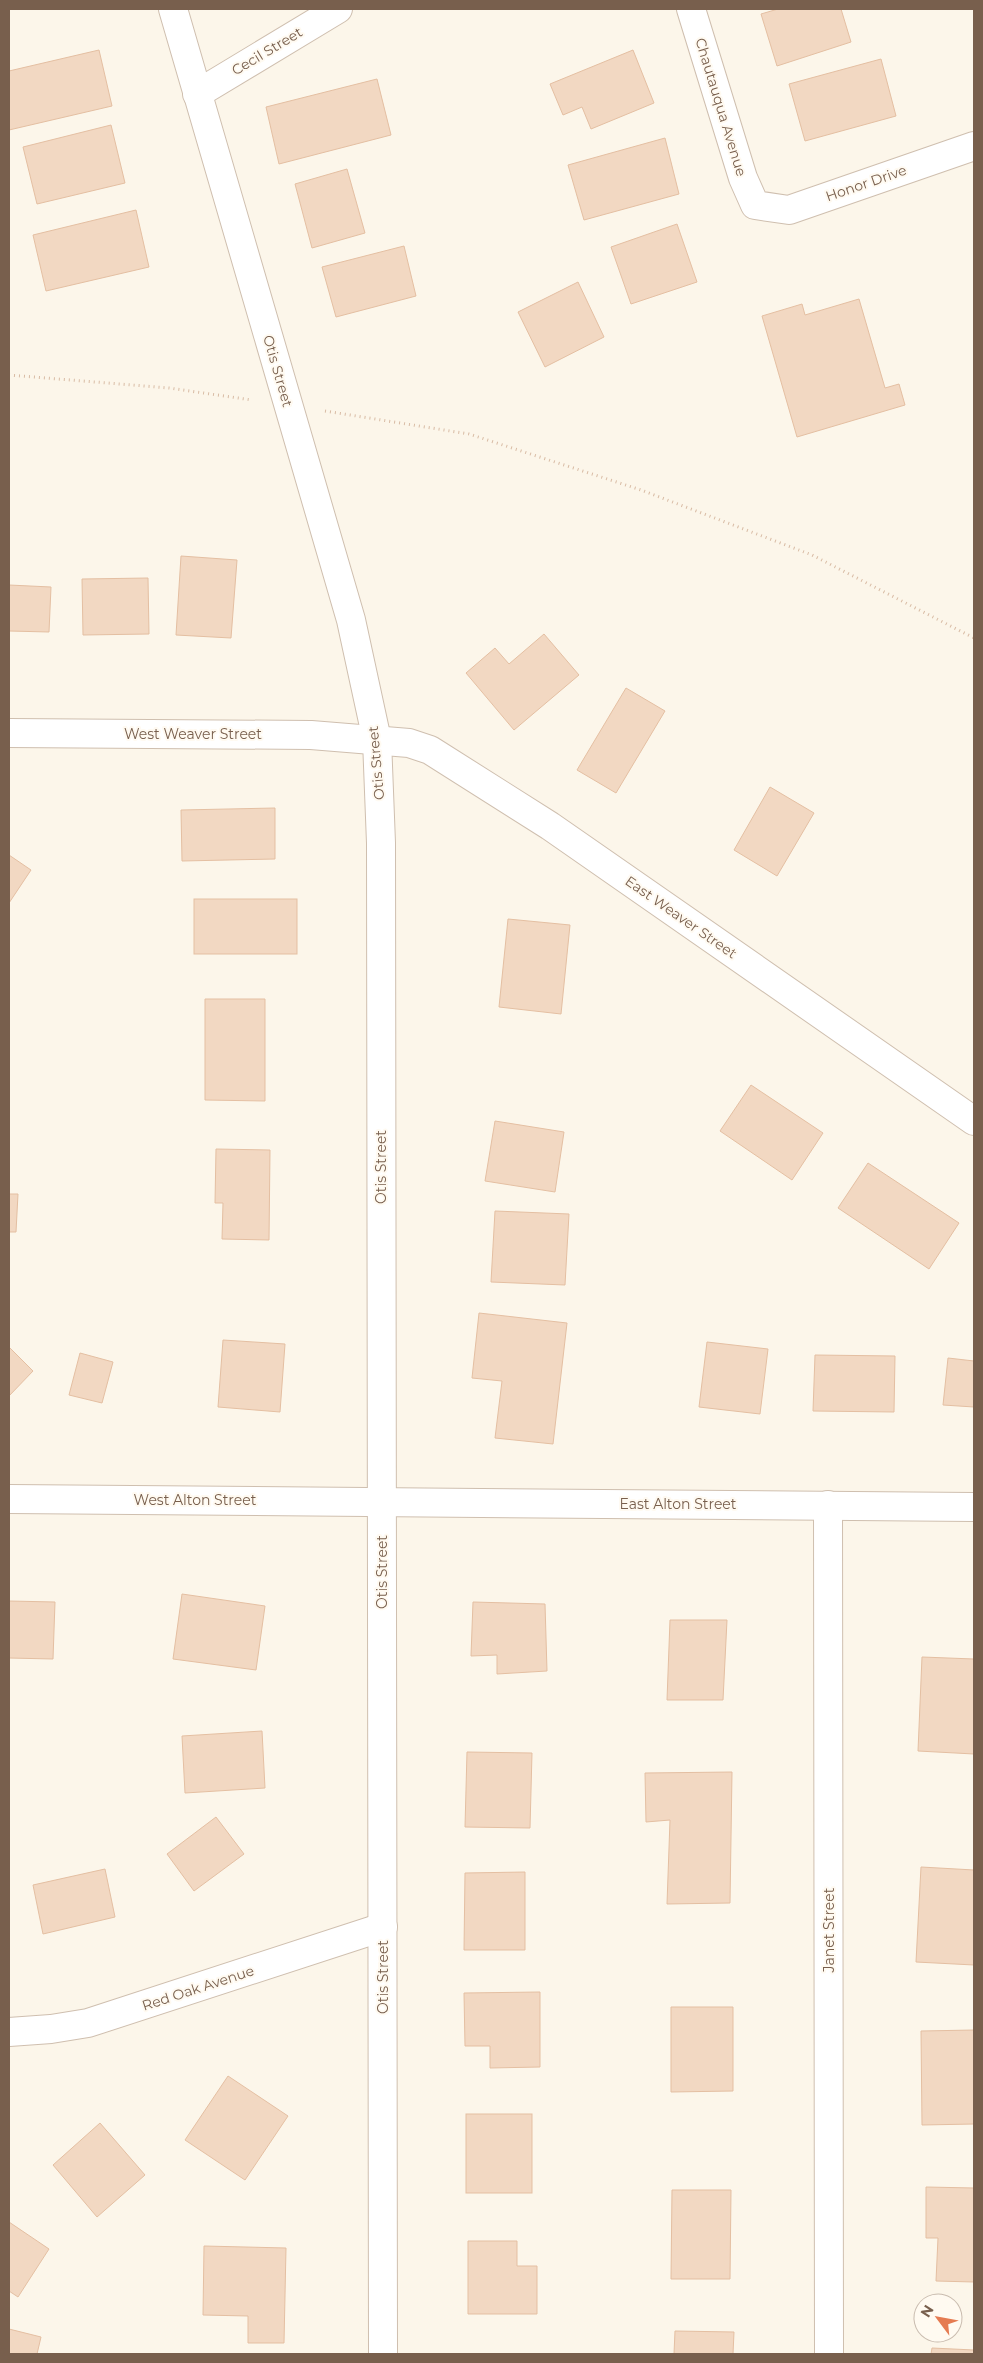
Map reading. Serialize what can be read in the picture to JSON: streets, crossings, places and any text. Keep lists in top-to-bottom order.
{
  "streets": {
    "street": [
      "Cecil Street",
      "Chautauqua Avenue",
      "Honor Drive",
      "Otis Street",
      "West Weaver Street",
      "East Weaver Street",
      "West Alton Street",
      "East Alton Street",
      "Janet Street",
      "Red Oak Avenue"
    ]
  },
  "crossings": [
    ["Cecil Street", "Otis Street"],
    ["Chautauqua Avenue", "Honor Drive"],
    ["Otis Street", "West Weaver Street"],
    ["Otis Street", "East Weaver Street"],
    ["Otis Street", "West Alton Street"],
    ["Otis Street", "East Alton Street"],
    ["Otis Street", "Red Oak Avenue"],
    ["West Weaver Street", "East Weaver Street"],
    ["West Alton Street", "East Alton Street"],
    ["East Alton Street", "Janet Street"]
  ],
  "north": "top left"
}
